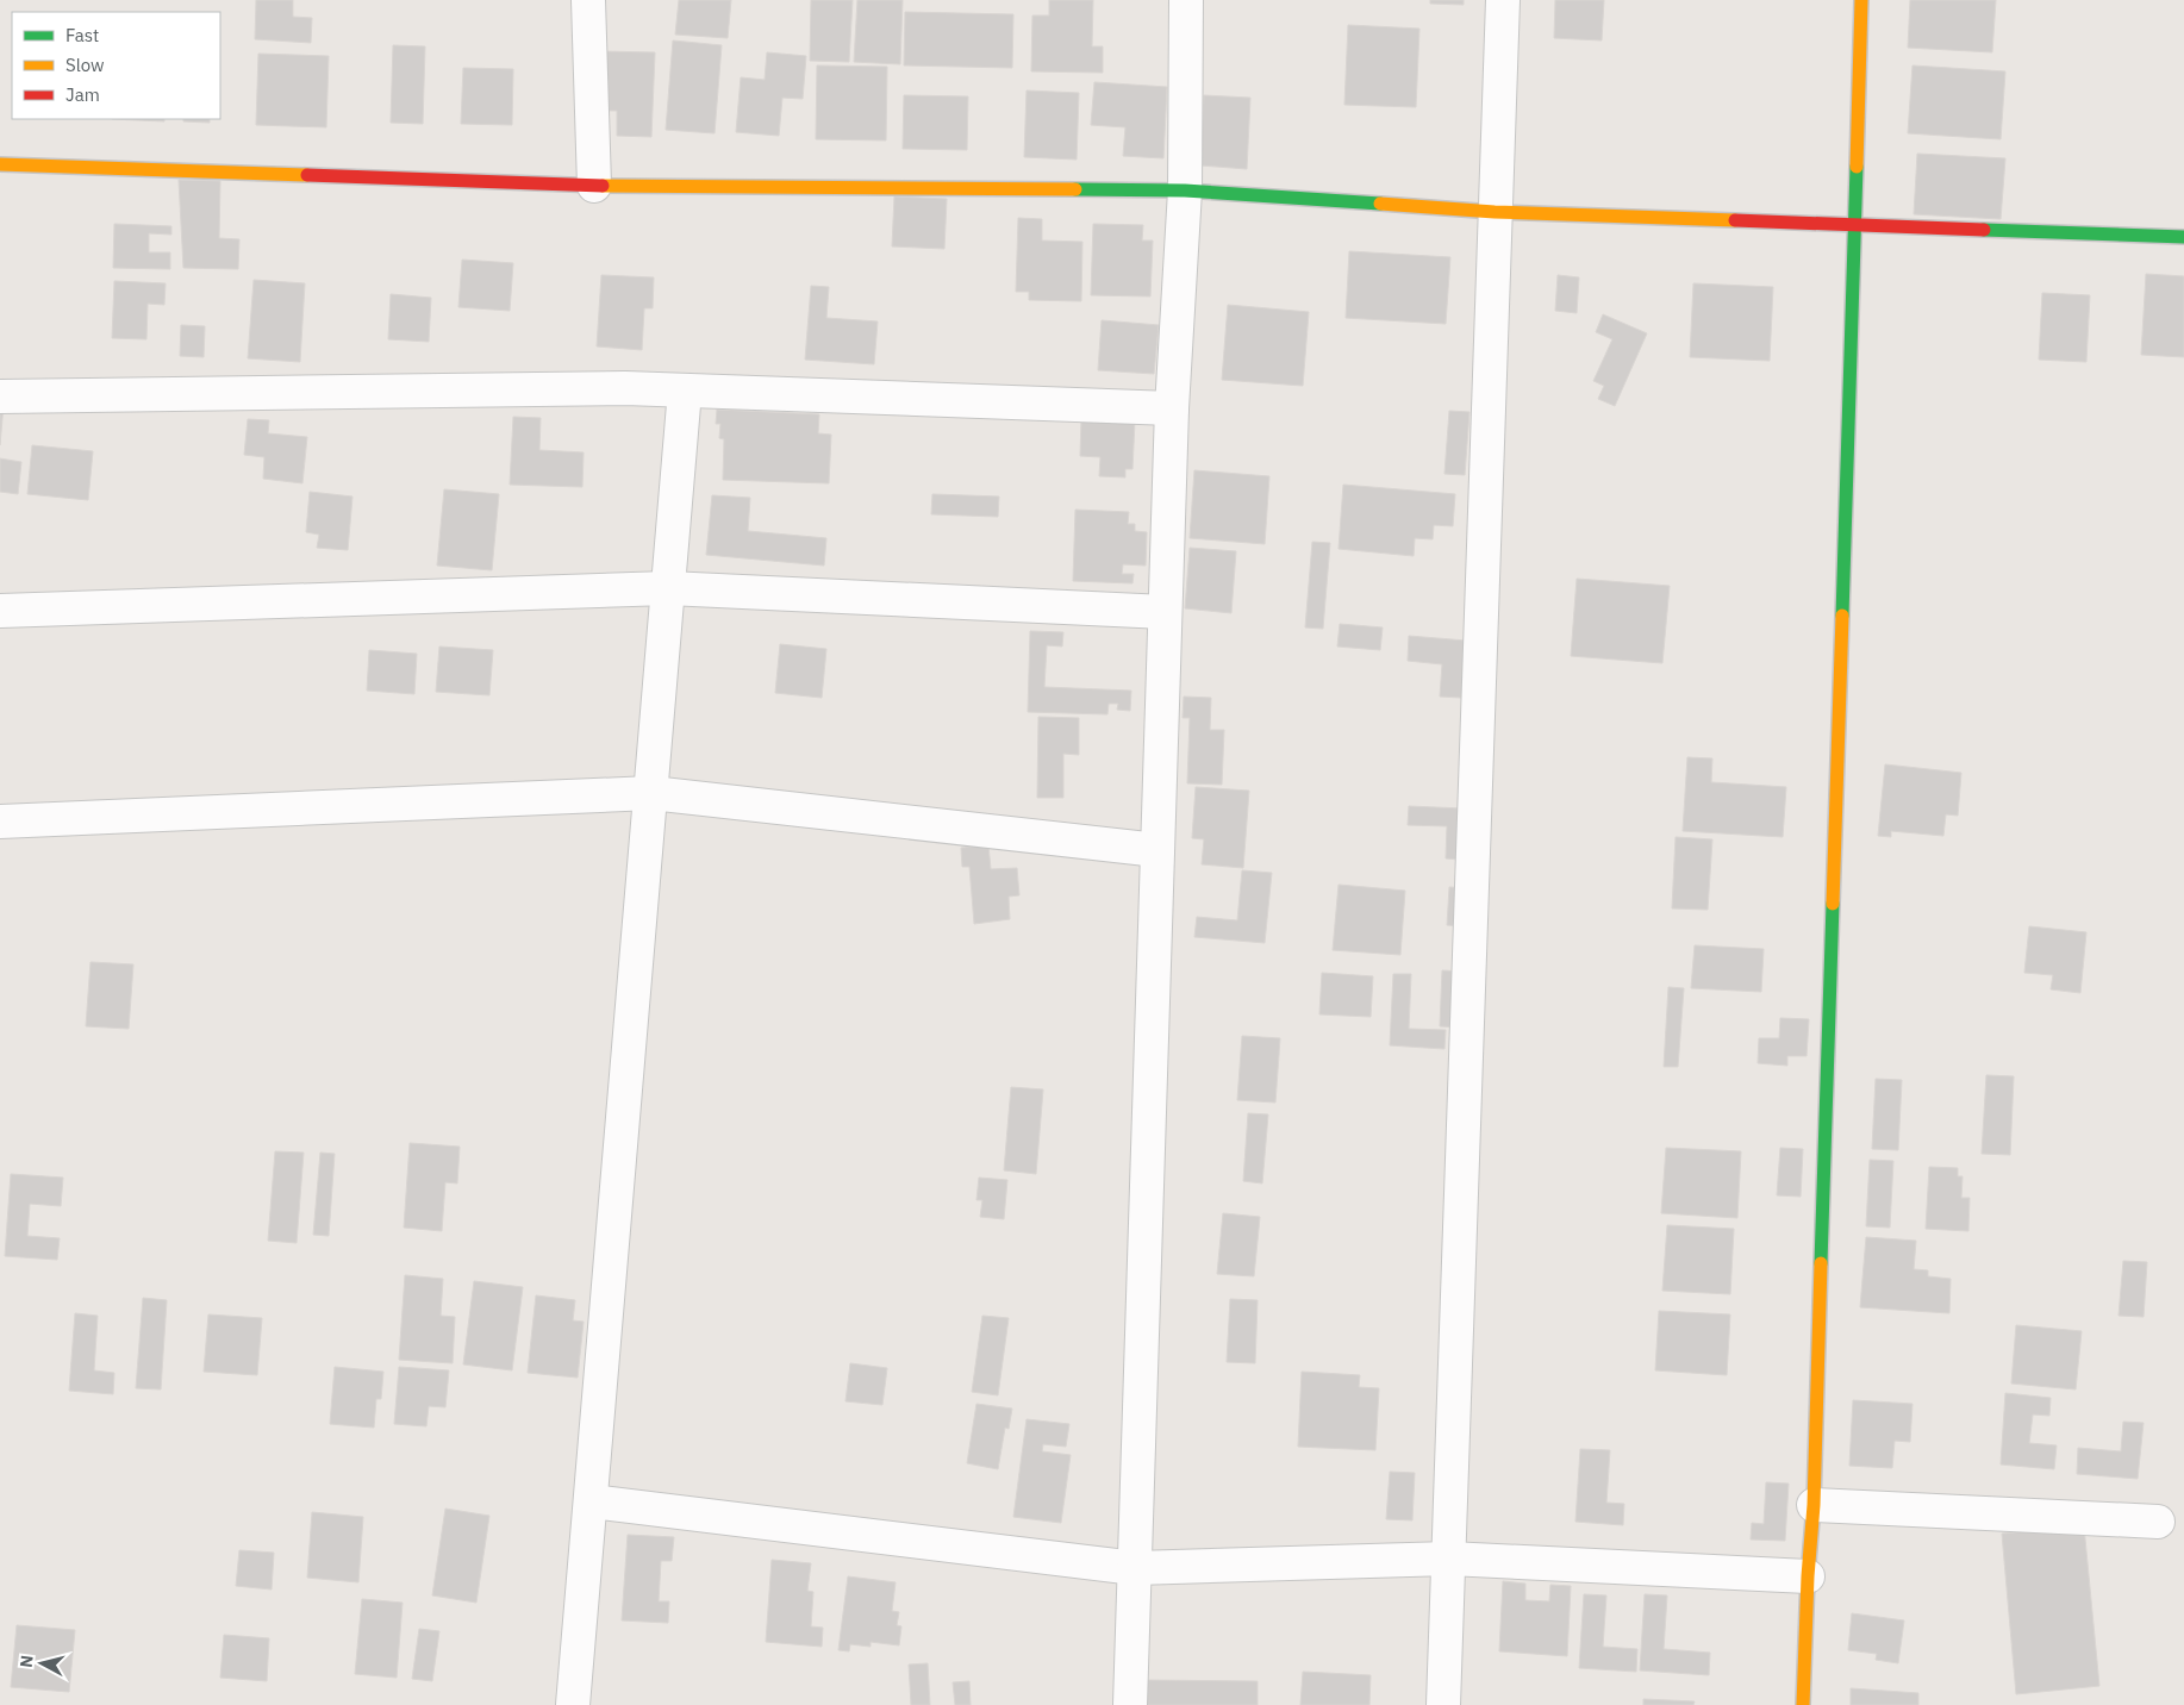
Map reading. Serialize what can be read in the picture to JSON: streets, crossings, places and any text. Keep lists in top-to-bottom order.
{
  "legend": ["Fast", "Slow", "Jam"],
  "north": "left"
}
